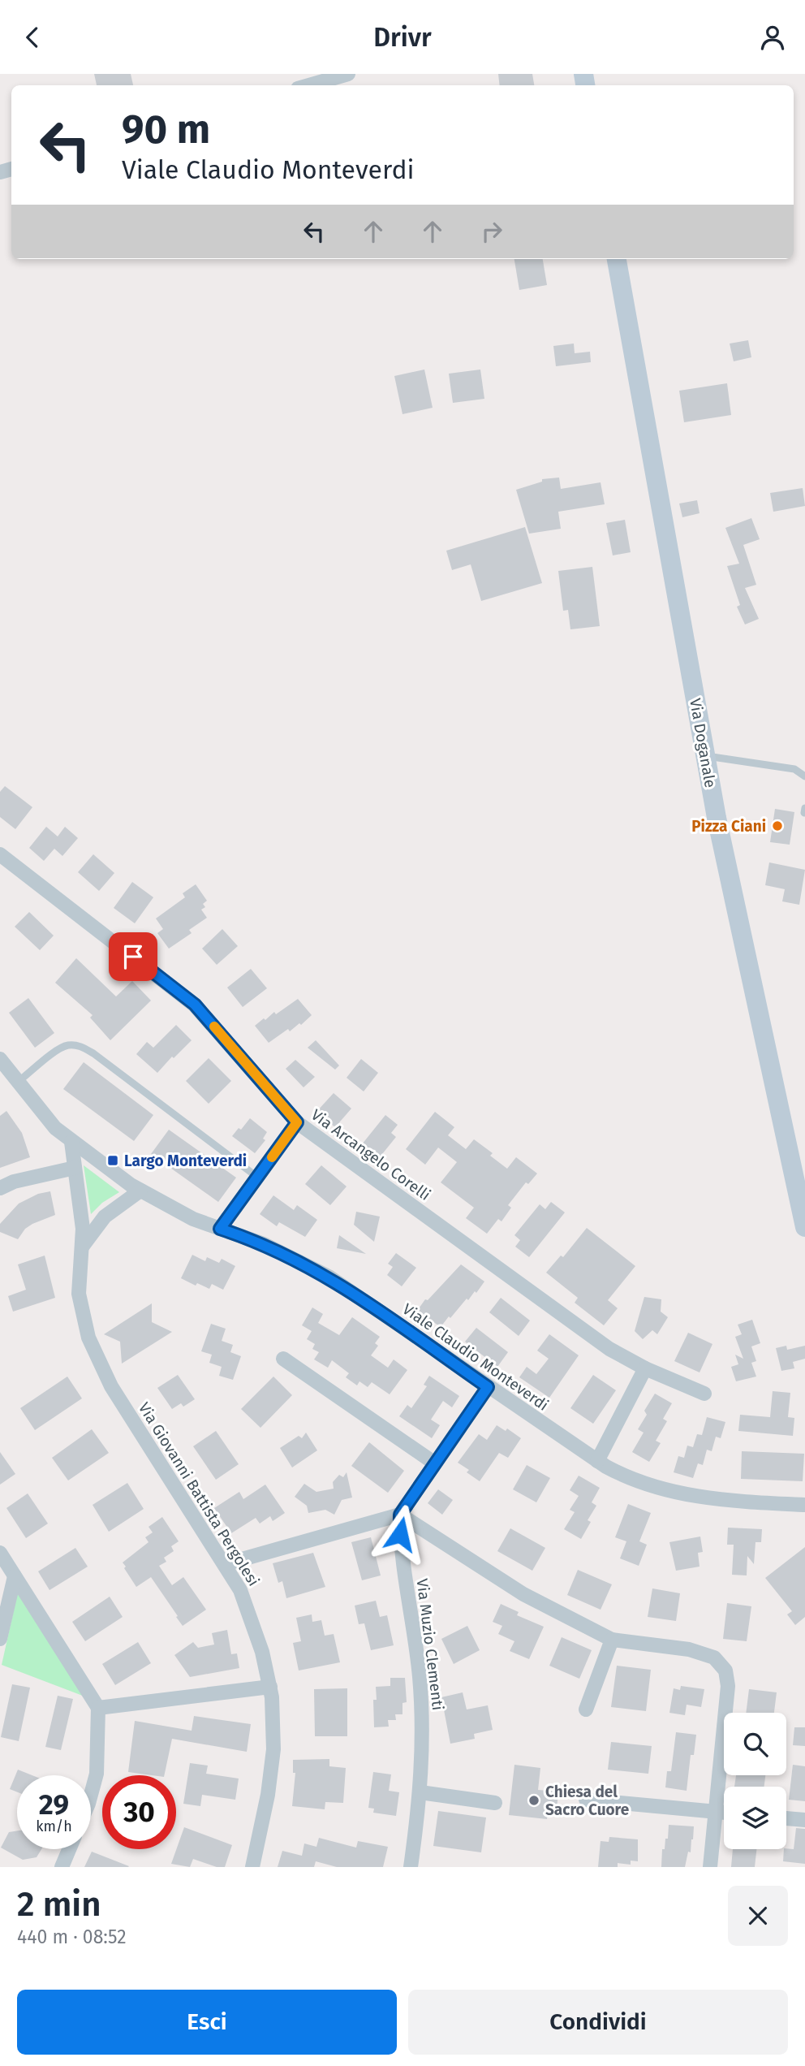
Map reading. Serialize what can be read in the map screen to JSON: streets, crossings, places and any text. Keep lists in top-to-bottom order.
{
  "streets": {
    "main road": ["Via Doganale"],
    "street": [
      "Via Arcangelo Corelli",
      "Viale Claudio Monteverdi",
      "Via Giovanni Battista Pergolesi",
      "Via Muzio Clementi"
    ]
  },
  "crossings": [
    ["Viale Claudio Monteverdi", "Via Giovanni Battista Pergolesi"]
  ],
  "places": {
    "other": ["Pizza Ciani", "Chiesa del Sacro Cuore"],
    "transit": ["Largo Monteverdi"]
  },
  "page": {
    "header": "Drivr",
    "turn": ["90 m", "Viale Claudio Monteverdi"],
    "speed": "29 km/h",
    "limit": "30",
    "heading": ["2 min", "440 m · 08:52"],
    "buttons": ["Esci", "Condividi"]
  }
}
